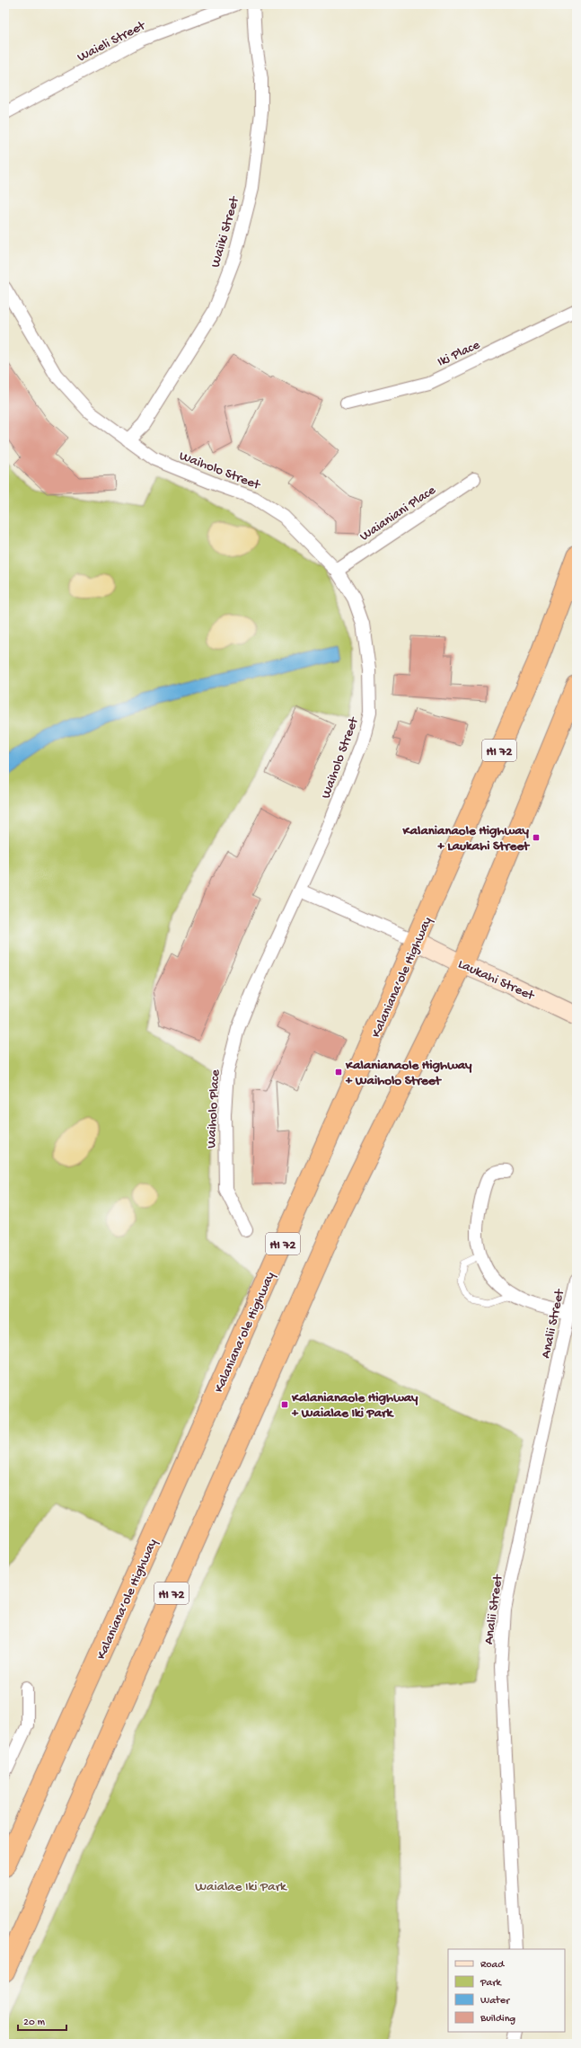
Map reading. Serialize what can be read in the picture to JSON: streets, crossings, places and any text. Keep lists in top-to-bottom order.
{
  "streets": {
    "highway": ["HI 72", "Kalaniana’ole Highway"],
    "street": [
      "Waieli Street",
      "Waiiki Street",
      "Iki Place",
      "Waiholo Street",
      "Waianiani Place",
      "Laukahi Street",
      "Waiholo Place",
      "Analii Street"
    ]
  },
  "crossings": [
    ["Waiiki Street", "Waiholo Street"],
    ["Waiholo Street", "Waianiani Place"],
    ["Waiholo Street", "Waiholo Place"],
    ["HI 72", "Laukahi Street"],
    ["Kalaniana’ole Highway", "Laukahi Street"]
  ],
  "parks": ["Waialae Iki Park"],
  "places": {
    "transit": ["Kalanianaole Highway + Laukahi Street", "Kalanianaole Highway + Waiholo Street", "Kalanianaole Highway + Waialae Iki Park"]
  },
  "legend": [
    "Road",
    "Park",
    "Water",
    "Building"
  ],
  "scale_bar": "20 m"
}
